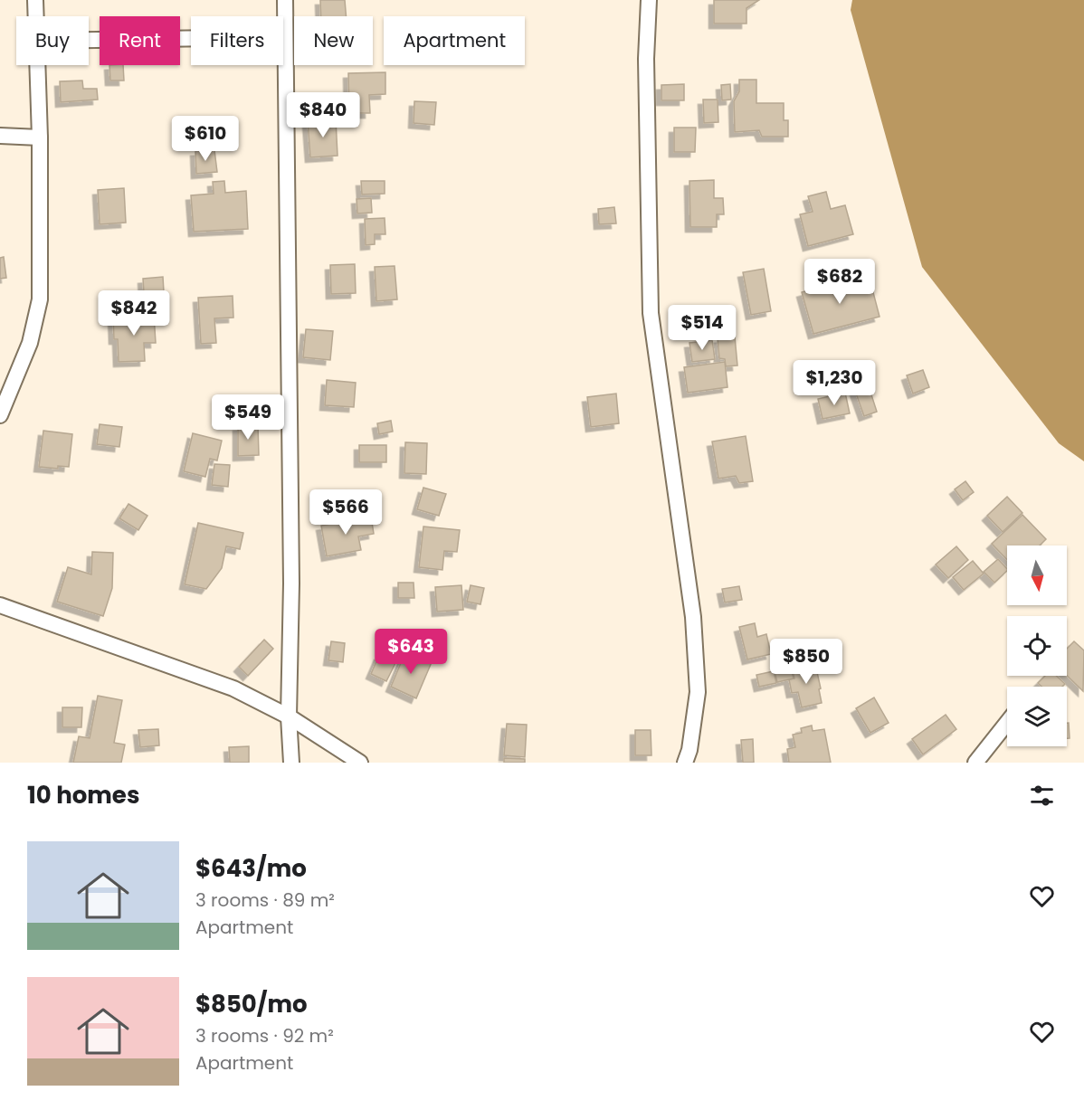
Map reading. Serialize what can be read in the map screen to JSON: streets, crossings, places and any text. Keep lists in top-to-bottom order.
{
  "north": "bottom",
  "page": {
    "chip": [
      "Buy",
      "Rent",
      "Filters",
      "New",
      "Apartment"
    ],
    "price": [
      "$840",
      "$610",
      "$682",
      "$842",
      "$514",
      "$1,230",
      "$549",
      "$566",
      "$643",
      "$850"
    ],
    "heading": "10 homes",
    "list": [
      {
        "name": "$643/mo",
        "note": "3 rooms · 89 m² · Apartment"
      },
      {
        "name": "$850/mo",
        "note": "3 rooms · 92 m² · Apartment"
      }
    ]
  }
}
